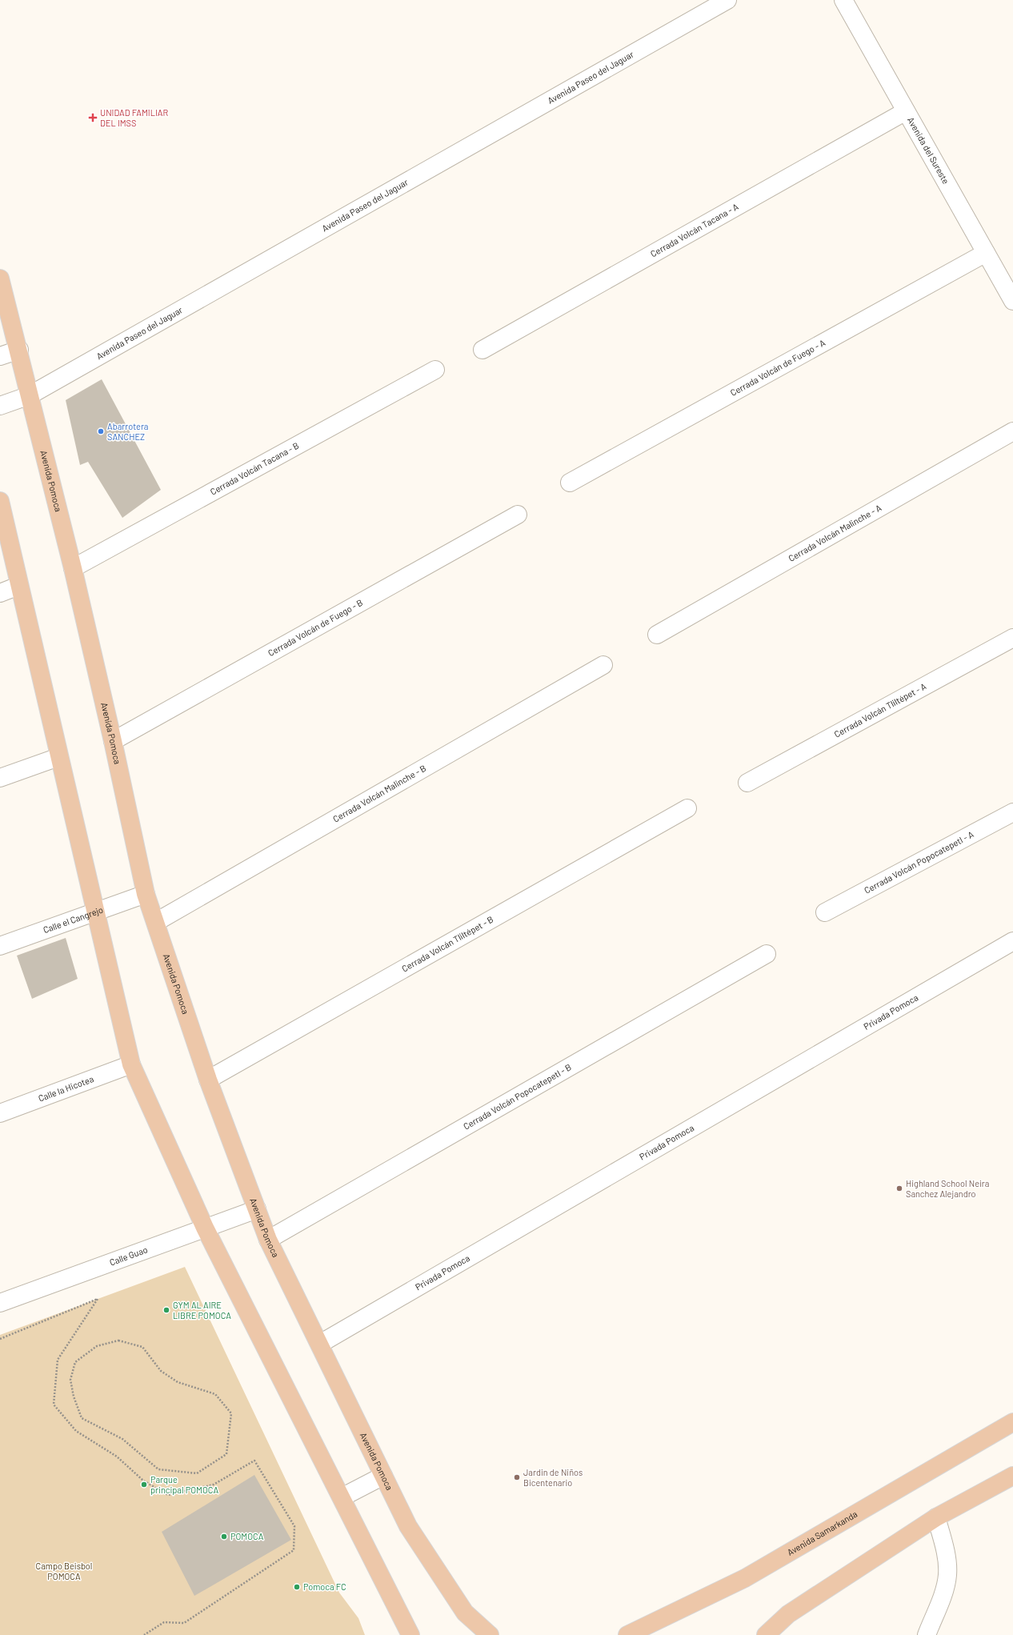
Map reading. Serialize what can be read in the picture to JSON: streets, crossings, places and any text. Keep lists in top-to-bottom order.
{
  "streets": {
    "main road": ["Avenida Pomoca", "Avenida Samarkanda"],
    "street": [
      "Avenida Paseo del Jaguar",
      "Avenida del Sureste",
      "Cerrada Volcán Tacana - A",
      "Cerrada Volcán de Fuego - A",
      "Cerrada Volcán Tacana - B",
      "Cerrada Volcán Malinche - A",
      "Cerrada Volcán de Fuego - B",
      "Cerrada Volcán Tliltépet - A",
      "Cerrada Volcán Malinche - B",
      "Cerrada Volcán Popocatepetl - A",
      "Calle el Cangrejo",
      "Cerrada Volcán Tliltépet - B",
      "Privada Pomoca",
      "Calle la Hicotea",
      "Cerrada Volcán Popocatepetl - B",
      "Calle Guao"
    ]
  },
  "crossings": [
    ["Avenida Paseo del Jaguar", "Avenida Pomoca"],
    ["Avenida del Sureste", "Cerrada Volcán Tacana - A"],
    ["Avenida del Sureste", "Cerrada Volcán de Fuego - A"],
    ["Cerrada Volcán Tacana - B", "Avenida Pomoca"],
    ["Avenida Pomoca", "Cerrada Volcán de Fuego - B"],
    ["Avenida Pomoca", "Cerrada Volcán Malinche - B"],
    ["Avenida Pomoca", "Calle el Cangrejo"],
    ["Avenida Pomoca", "Cerrada Volcán Tliltépet - B"],
    ["Avenida Pomoca", "Privada Pomoca"],
    ["Avenida Pomoca", "Cerrada Volcán Popocatepetl - B"],
    ["Avenida Pomoca", "Calle Guao"]
  ],
  "parks": ["Campo Beisbol POMOCA"],
  "places": {
    "health": ["UNIDAD FAMILIAR DEL IMSS"],
    "other": [
      "Abarrotera SANCHEZ",
      "Highland School Neira Sanchez Alejandro",
      "GYM AL AIRE LIBRE POMOCA",
      "Jardin de Niños Bicentenario",
      "Parque principal POMOCA",
      "POMOCA",
      "Pomoca FC"
    ]
  }
}
